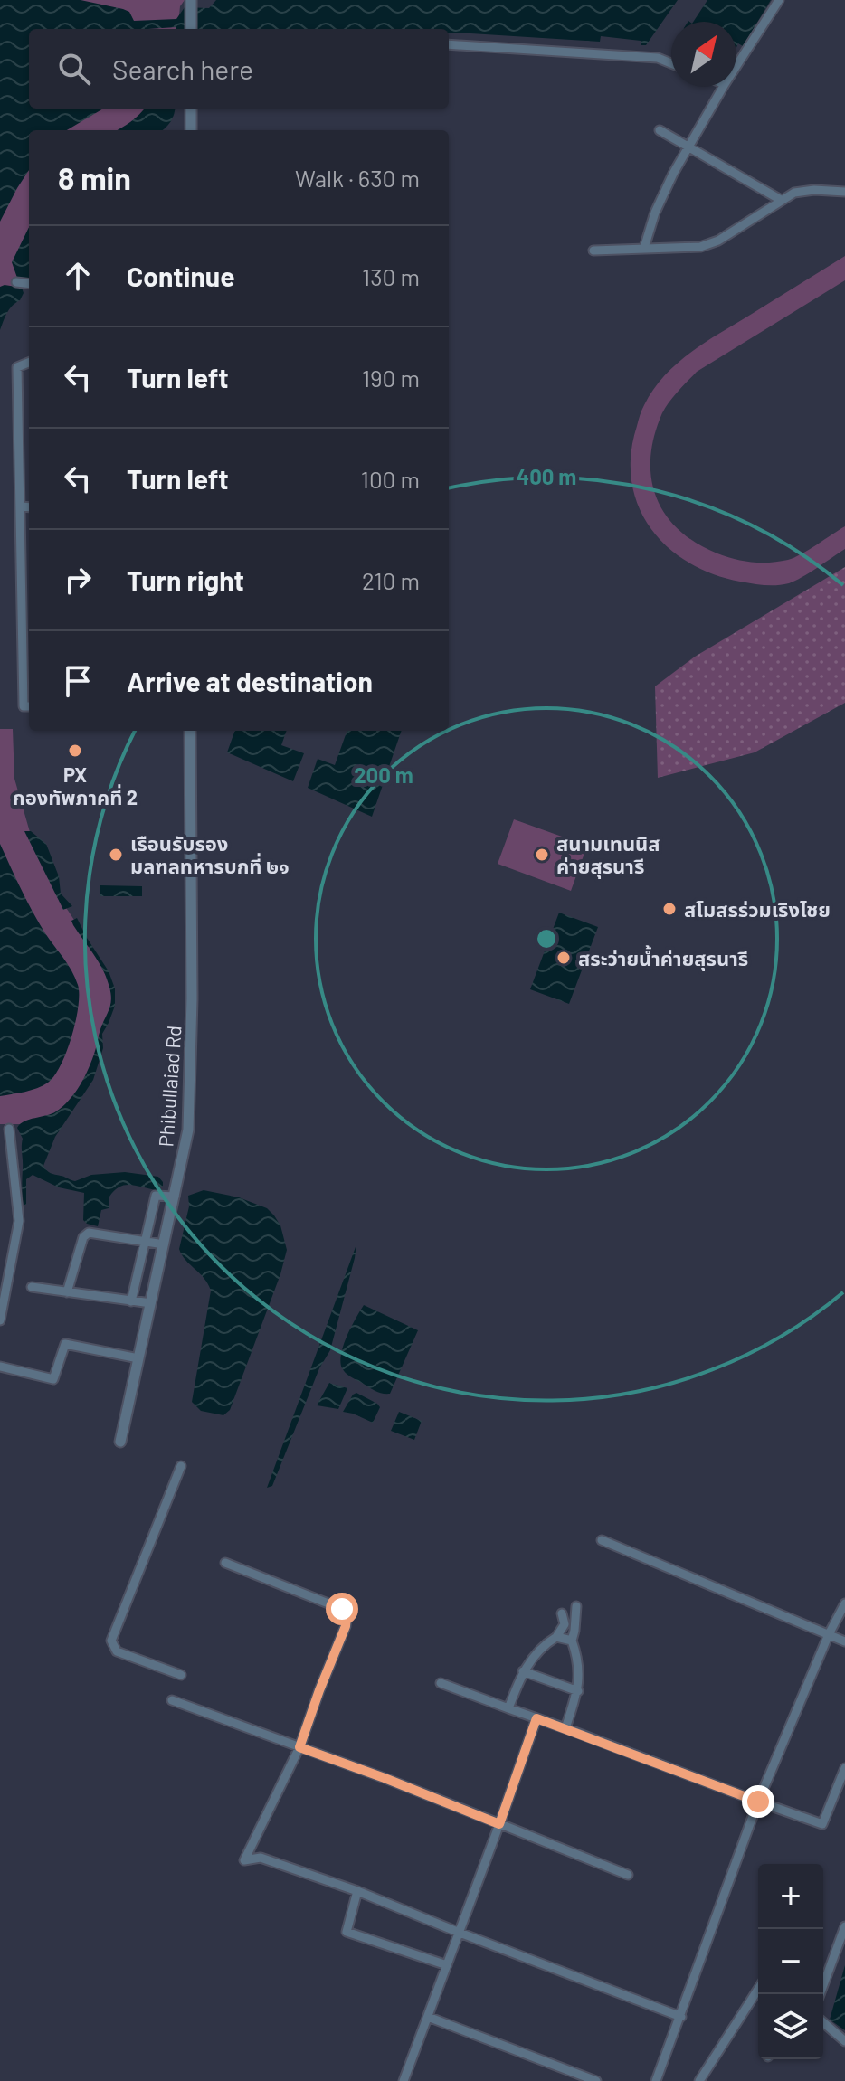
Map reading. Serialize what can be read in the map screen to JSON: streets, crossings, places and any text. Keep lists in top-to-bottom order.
{
  "streets": {
    "street": ["Phibullaiad Rd"]
  },
  "places": [
    "PX กองทัพภาคที่ 2",
    "เรือนรับรอง มลฑลทหารบกที่ ๒๑",
    "สนามเทนนิส ค่ายสุรนารี",
    "สโมสรร่วมเริงไชย",
    "สระว่ายนํ้าค่ายสุรนารี"
  ],
  "north": "top right",
  "page": {
    "search": "Search here",
    "heading": ["8 min", "Walk · 630 m"],
    "list": [
      ["Continue", "130 m"],
      ["Turn left", "190 m"],
      ["Turn left", "100 m"],
      ["Turn right", "210 m"],
      "Arrive at destination"
    ],
    "map_buttons": ["+", "−"]
  },
  "rings": ["400 m", "200 m"]
}
